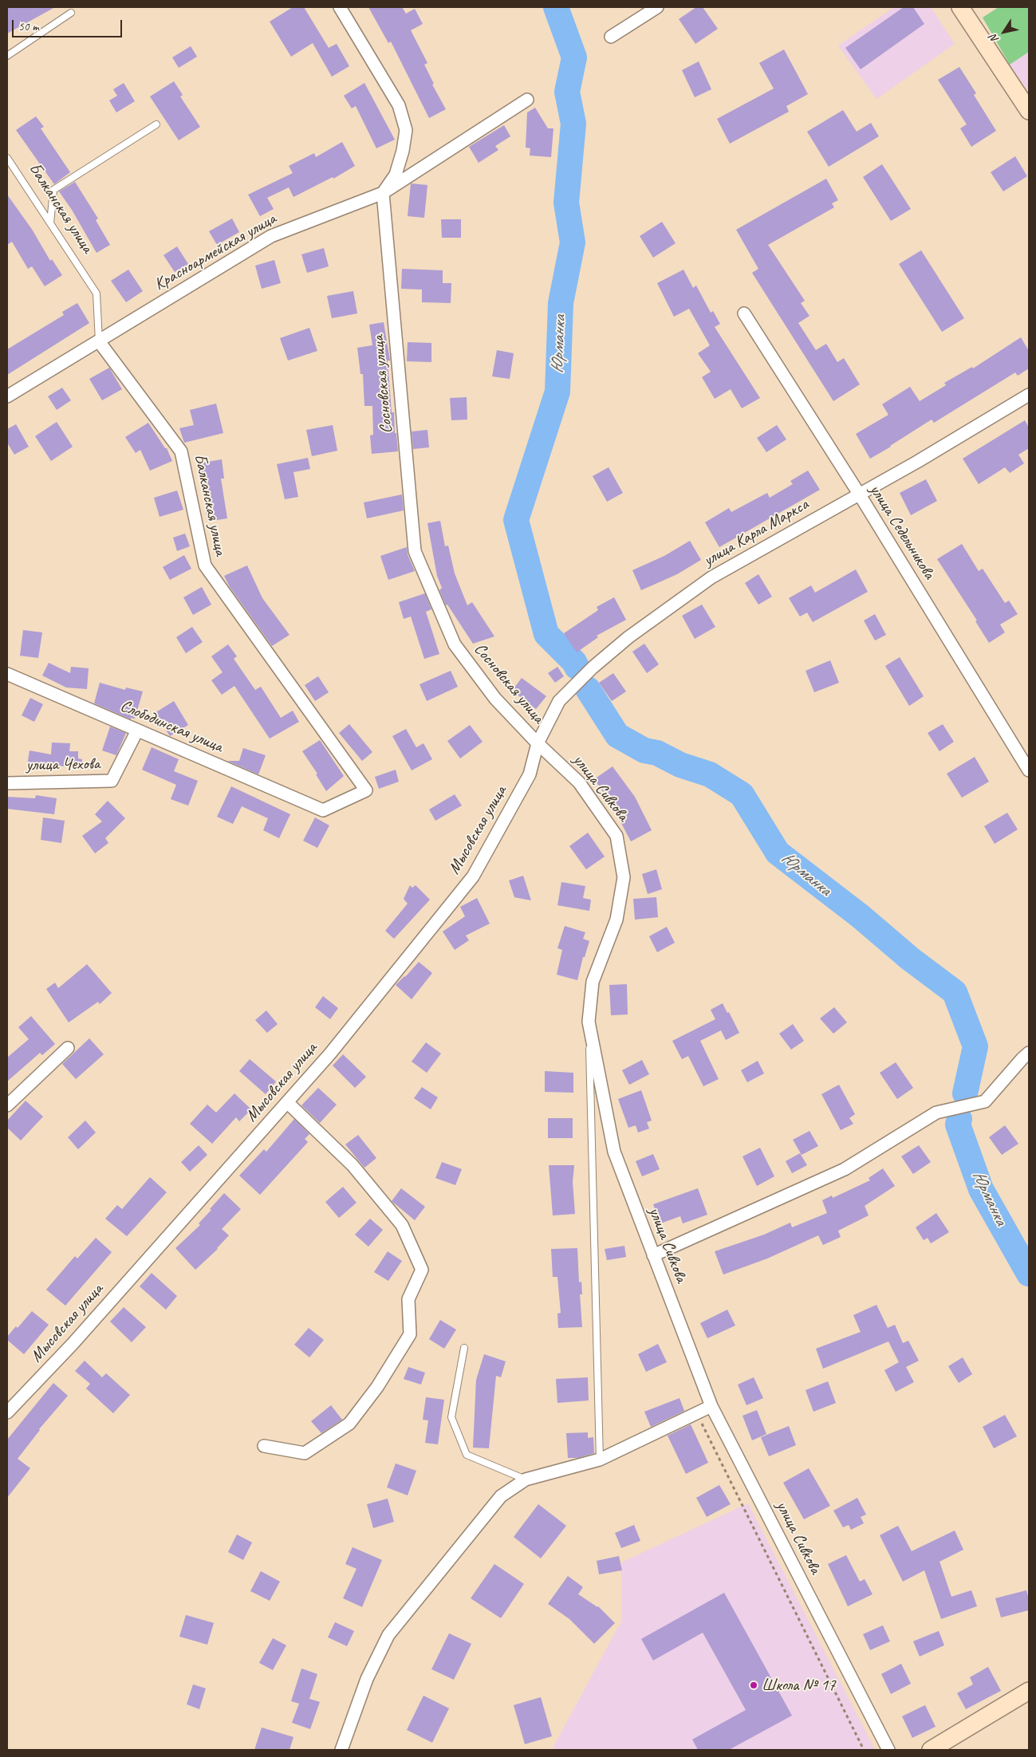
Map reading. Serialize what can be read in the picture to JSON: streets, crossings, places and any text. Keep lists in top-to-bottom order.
{
  "streets": {
    "street": [
      "Балканская улица",
      "Красноармейская улица",
      "Сосновская улица",
      "улица Седельникова",
      "улица Карла Маркса",
      "Слободинская улица",
      "улица Чехова",
      "улица Сивкова",
      "Мысовская улица"
    ]
  },
  "crossings": [
    ["Балканская улица", "Красноармейская улица"],
    ["Балканская улица", "Слободинская улица"],
    ["Красноармейская улица", "Сосновская улица"],
    ["Сосновская улица", "улица Карла Маркса"],
    ["Сосновская улица", "улица Сивкова"],
    ["Сосновская улица", "Мысовская улица"],
    ["улица Седельникова", "улица Карла Маркса"],
    ["улица Карла Маркса", "улица Сивкова"],
    ["улица Карла Маркса", "Мысовская улица"],
    ["Слободинская улица", "улица Чехова"],
    ["улица Сивкова", "Мысовская улица"]
  ],
  "water": ["Юрманка"],
  "places": ["Школа № 17"],
  "scale_bar": "50 m",
  "north": "bottom left"
}
